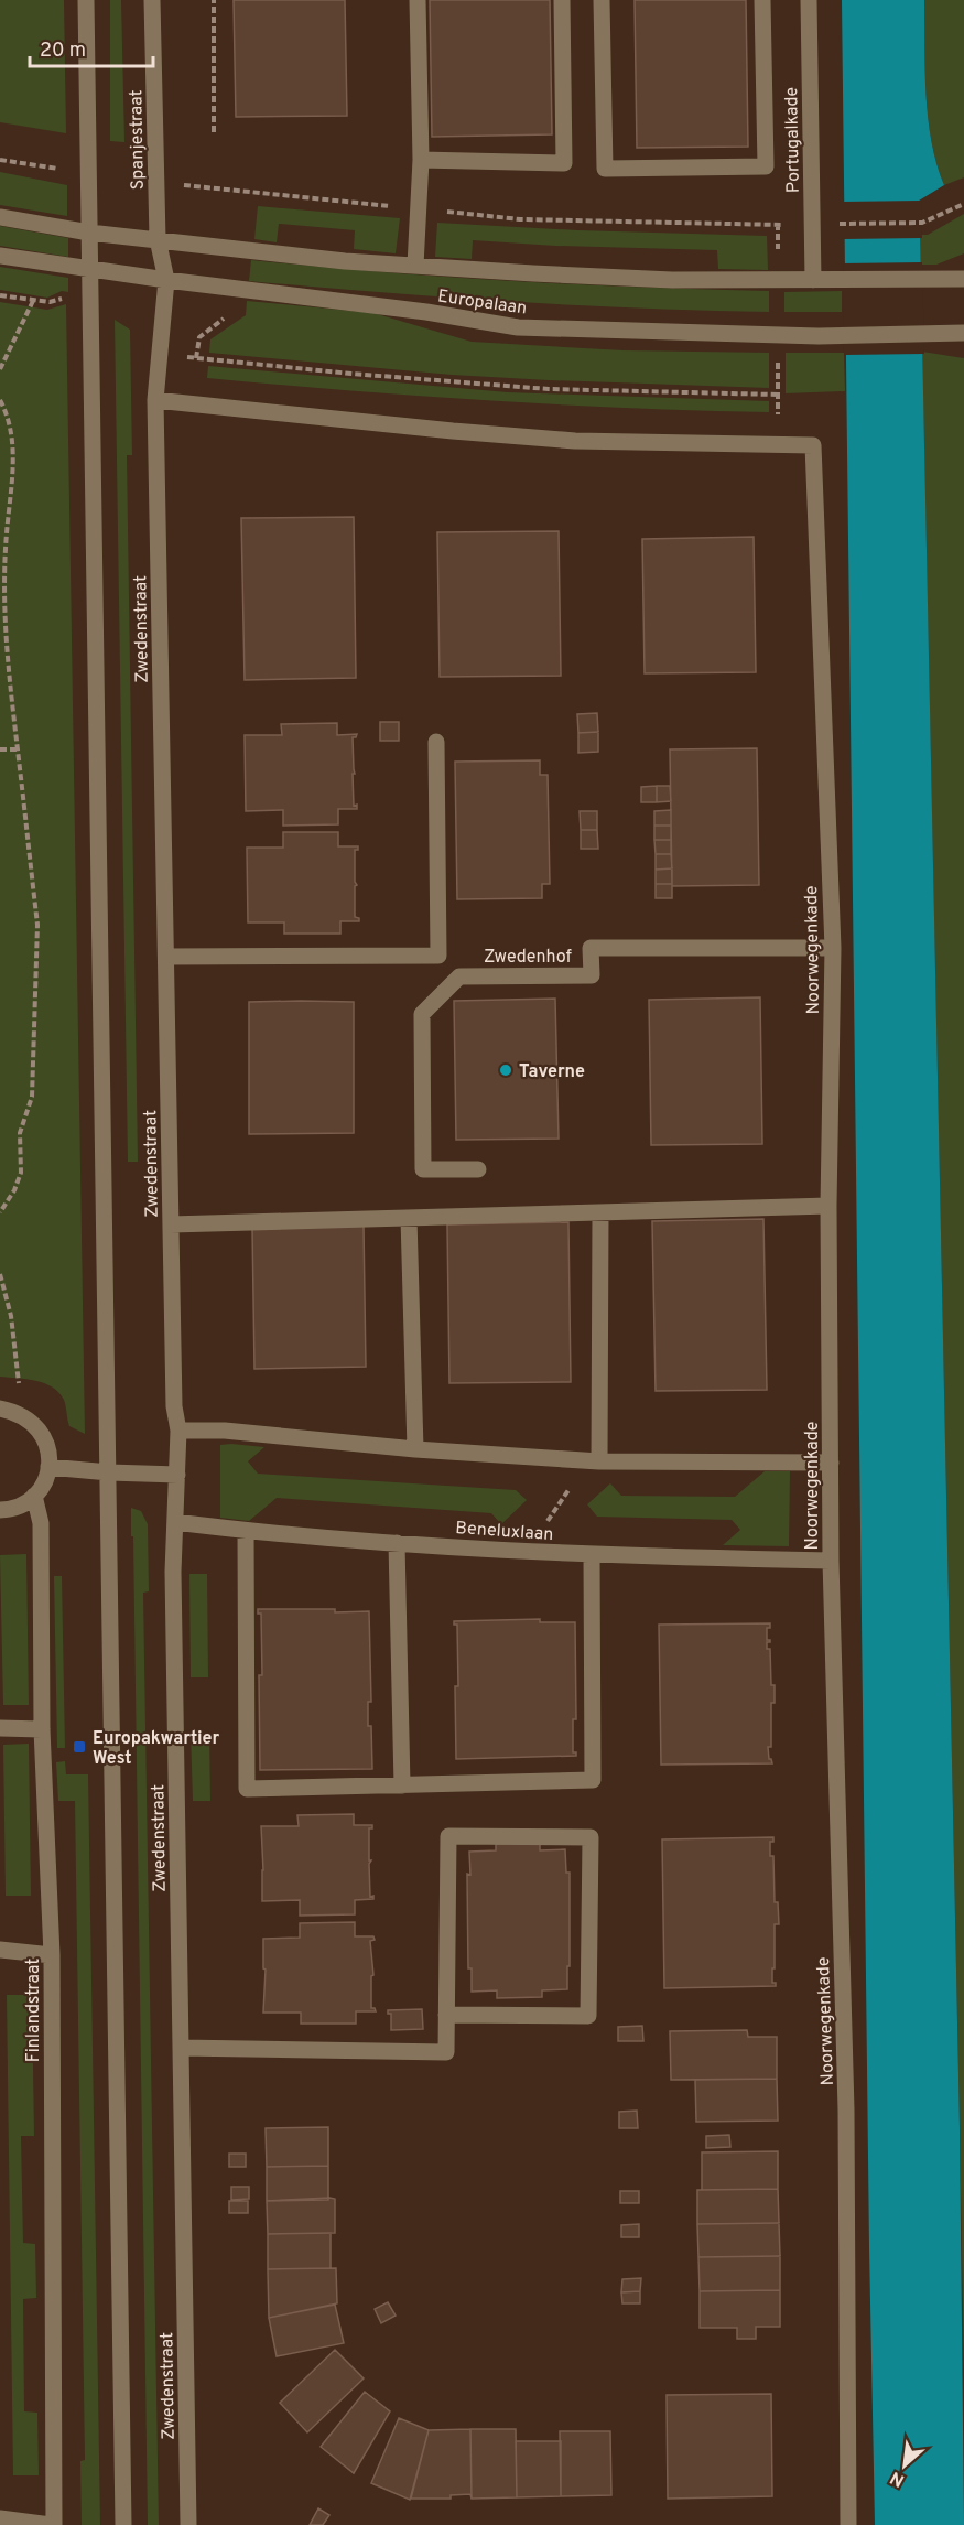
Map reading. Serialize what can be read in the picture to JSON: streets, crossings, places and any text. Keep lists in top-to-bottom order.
{
  "streets": {
    "street": [
      "Spanjestraat",
      "Portugalkade",
      "Europalaan",
      "Zwedenstraat",
      "Noorwegenkade",
      "Zwedenhof",
      "Beneluxlaan",
      "Finlandstraat"
    ]
  },
  "crossings": [
    ["Spanjestraat", "Europalaan"],
    ["Spanjestraat", "Zwedenstraat"],
    ["Portugalkade", "Europalaan"],
    ["Europalaan", "Zwedenstraat"],
    ["Zwedenstraat", "Noorwegenkade"],
    ["Zwedenstraat", "Beneluxlaan"],
    ["Noorwegenkade", "Zwedenhof"],
    ["Noorwegenkade", "Beneluxlaan"]
  ],
  "places": {
    "other": ["Taverne"],
    "transit": ["Europakwartier West"]
  },
  "scale_bar": "20 m",
  "north": "bottom left"
}
